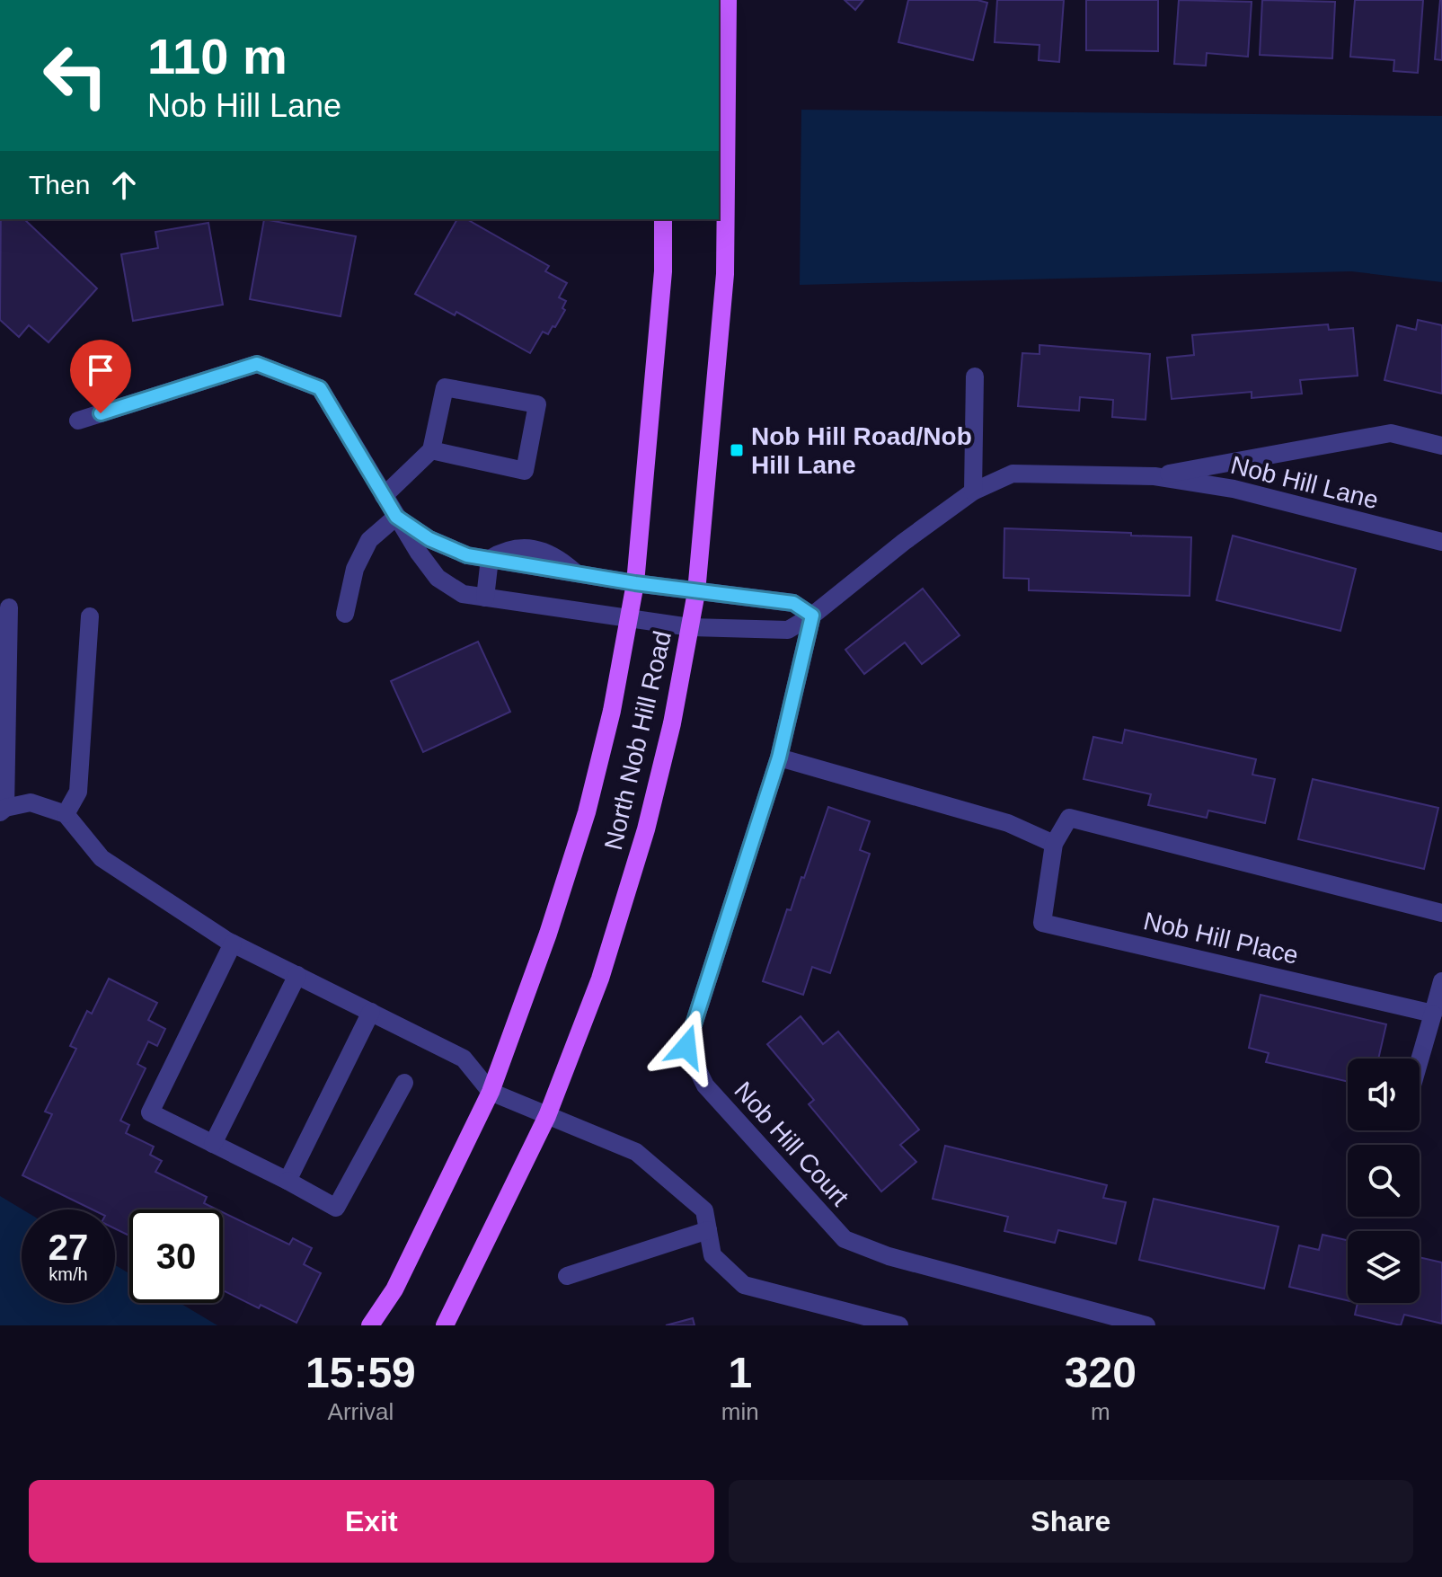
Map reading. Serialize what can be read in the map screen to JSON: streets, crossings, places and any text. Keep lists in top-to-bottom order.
{
  "streets": {
    "main road": ["North Nob Hill Road"],
    "street": ["Nob Hill Lane", "Nob Hill Place", "Nob Hill Court"]
  },
  "crossings": [
    ["Nob Hill Lane", "North Nob Hill Road"],
    ["Nob Hill Lane", "Nob Hill Court"]
  ],
  "places": {
    "transit": ["Nob Hill Road/Nob Hill Lane"]
  },
  "page": {
    "turn": ["110 m", "Nob Hill Lane"],
    "then": "Then",
    "speed": "27 km/h",
    "limit": "30",
    "eta": [
      "15:59",
      "Arrival",
      "1",
      "min",
      "320",
      "m"
    ],
    "buttons": ["Exit", "Share"]
  }
}
